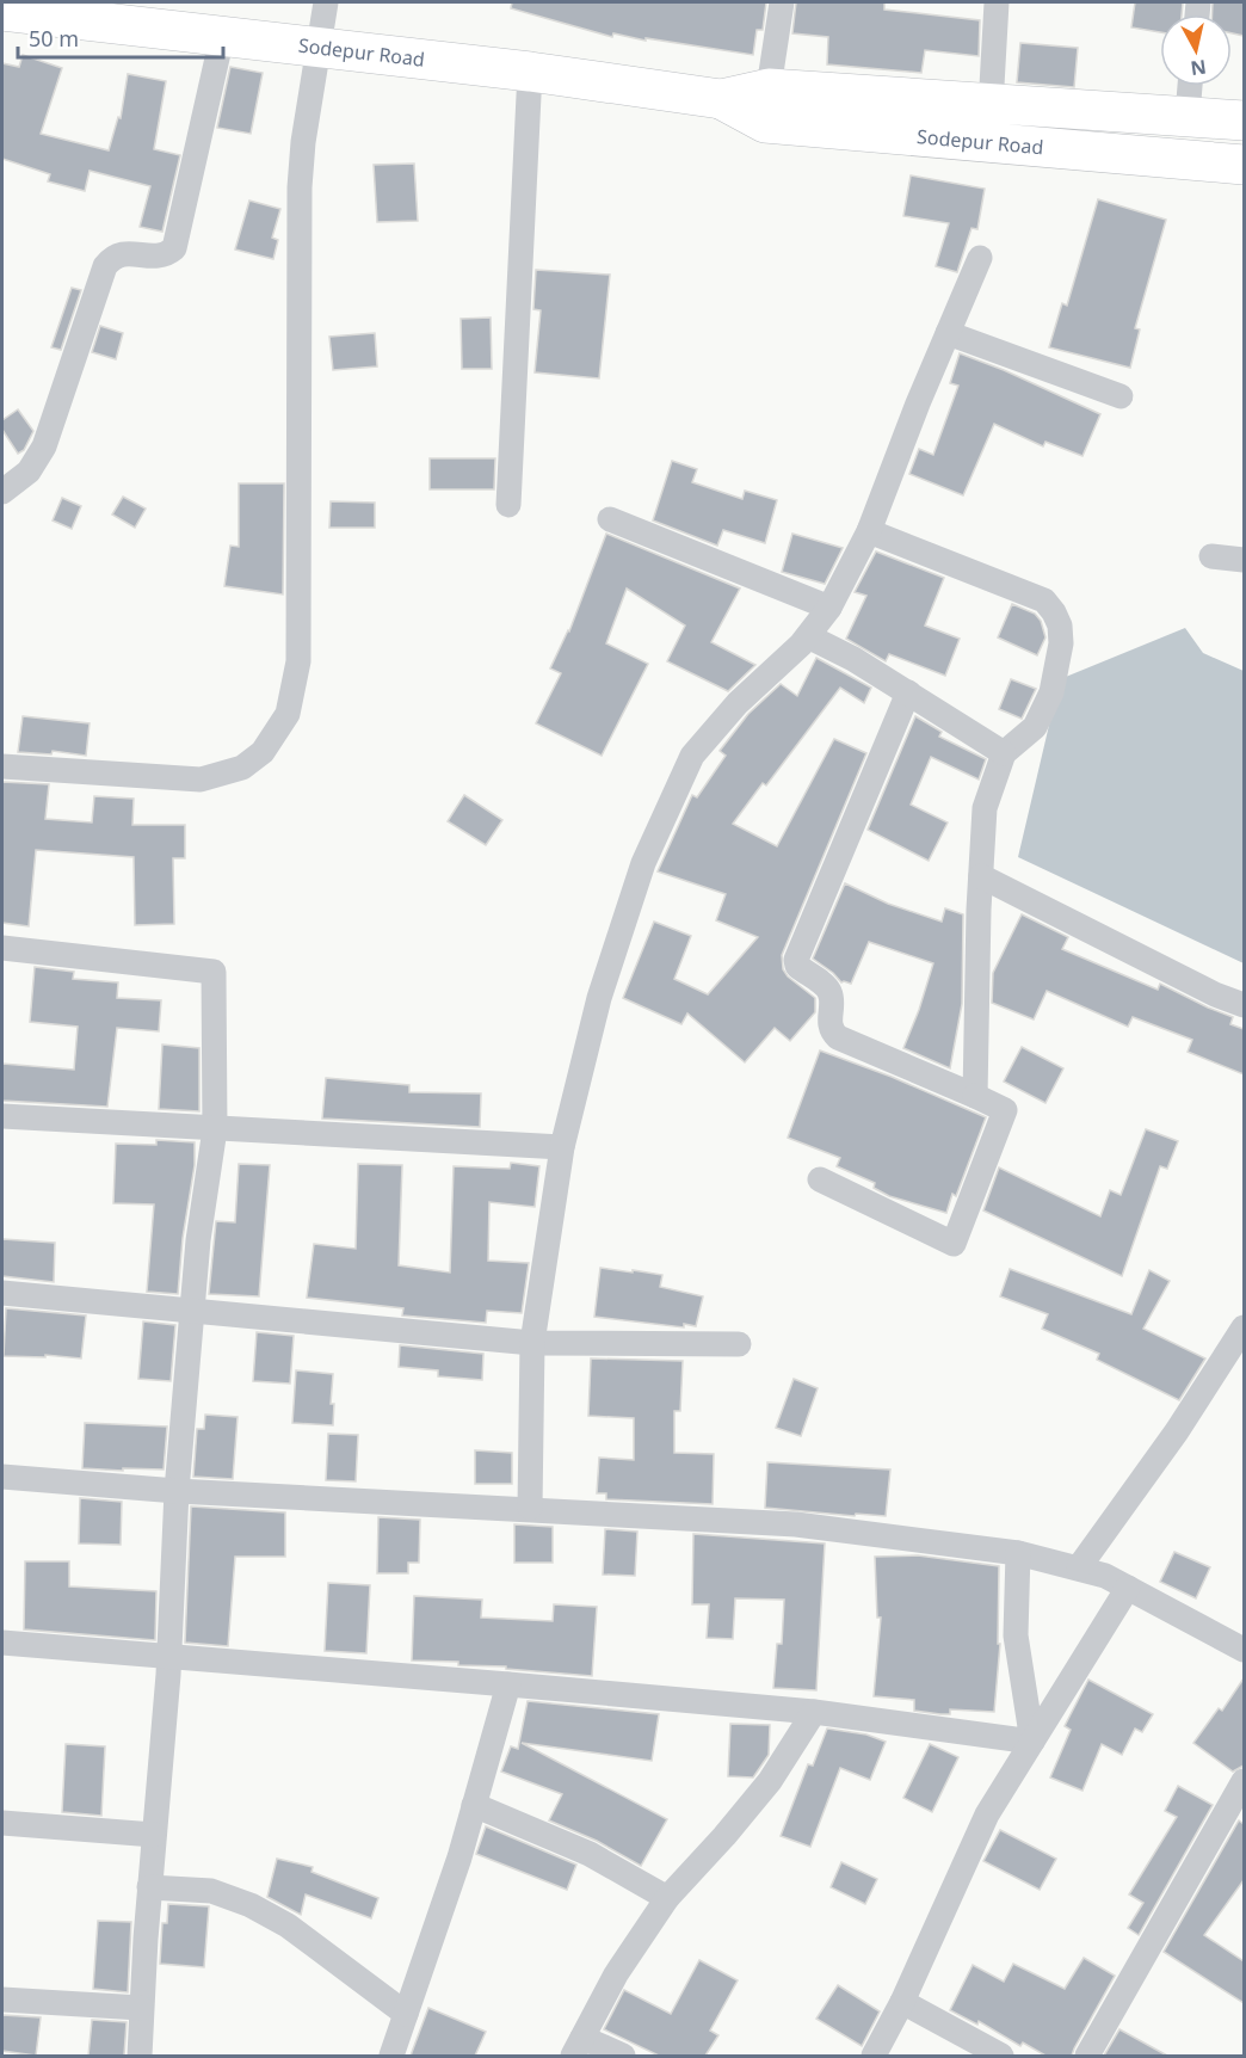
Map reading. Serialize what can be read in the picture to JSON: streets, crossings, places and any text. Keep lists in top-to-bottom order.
{
  "streets": {
    "main road": ["Sodepur Road"]
  },
  "scale_bar": "50 m",
  "north": "bottom"
}
